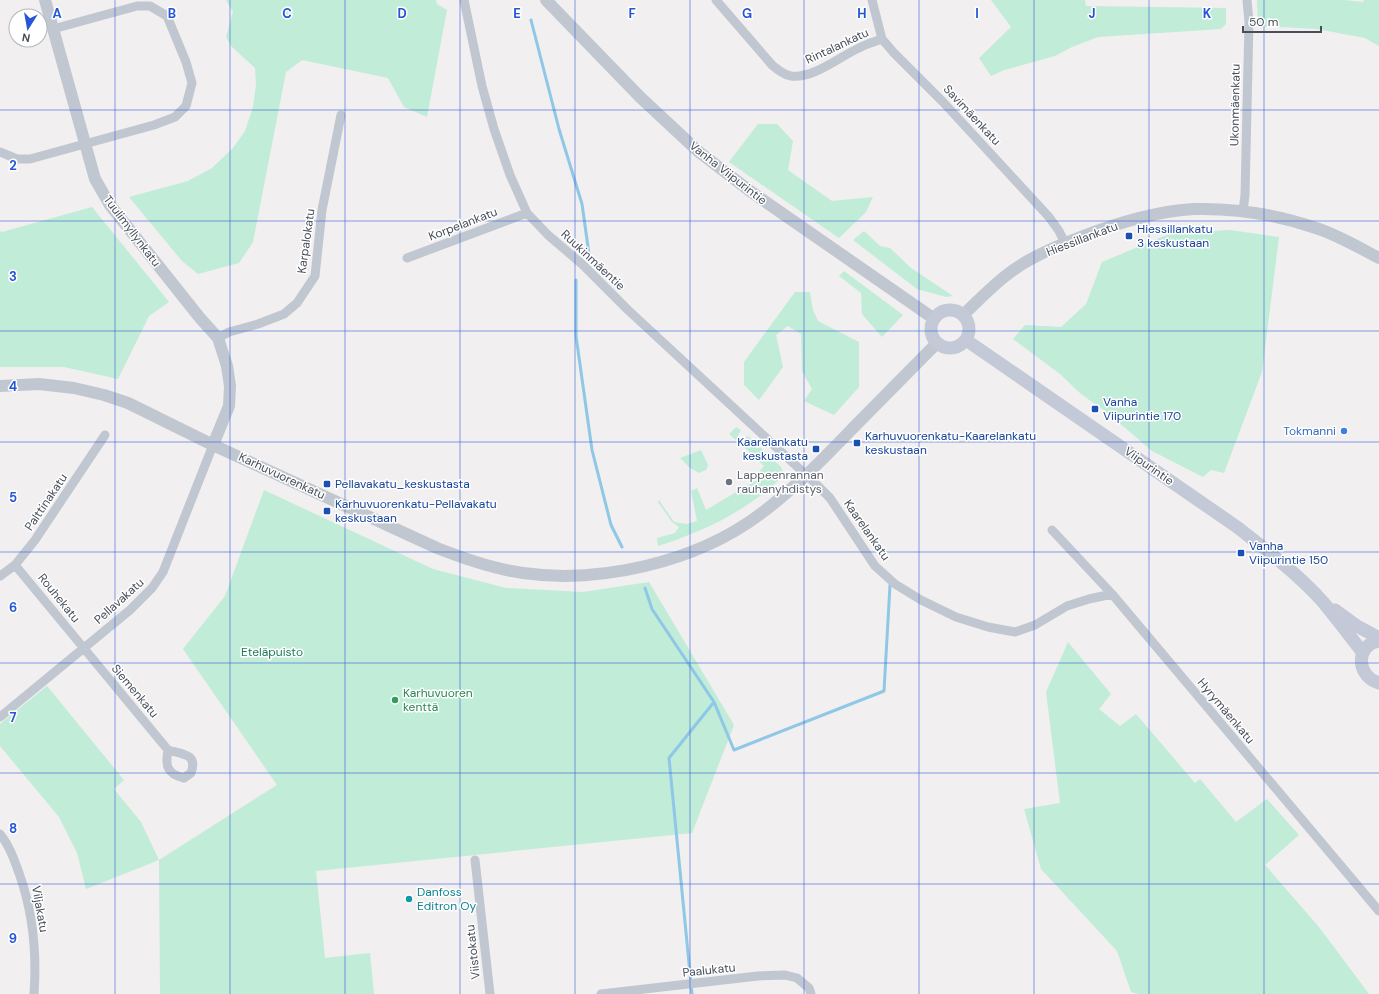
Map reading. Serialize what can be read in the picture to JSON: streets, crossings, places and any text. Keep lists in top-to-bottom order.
{
  "streets": {
    "main road": ["Viipurintie"],
    "street": [
      "Rintalankatu",
      "Ukonmäenkatu",
      "Savimäenkatu",
      "Vanha Viipurintie",
      "Korpelankatu",
      "Tuulimyllynkatu",
      "Hiessillankatu",
      "Karpalokatu",
      "Ruukinmäentie",
      "Karhuvuorenkatu",
      "Palttinakatu",
      "Kaarelankatu",
      "Rouhekatu",
      "Pellavakatu",
      "Siemenkatu",
      "Hyrymäenkatu",
      "Viljakatu",
      "Viistokatu",
      "Paalukatu"
    ]
  },
  "crossings": [
    ["Rintalankatu", "Savimäenkatu"],
    ["Ukonmäenkatu", "Hiessillankatu"],
    ["Savimäenkatu", "Hiessillankatu"],
    ["Vanha Viipurintie", "Hiessillankatu"],
    ["Vanha Viipurintie", "Viipurintie"],
    ["Vanha Viipurintie", "Karhuvuorenkatu"],
    ["Korpelankatu", "Ruukinmäentie"],
    ["Tuulimyllynkatu", "Karpalokatu"],
    ["Tuulimyllynkatu", "Karhuvuorenkatu"],
    ["Tuulimyllynkatu", "Pellavakatu"],
    ["Hiessillankatu", "Viipurintie"],
    ["Hiessillankatu", "Karhuvuorenkatu"],
    ["Ruukinmäentie", "Karhuvuorenkatu"],
    ["Ruukinmäentie", "Kaarelankatu"],
    ["Viipurintie", "Karhuvuorenkatu"],
    ["Karhuvuorenkatu", "Kaarelankatu"],
    ["Karhuvuorenkatu", "Pellavakatu"],
    ["Palttinakatu", "Rouhekatu"],
    ["Kaarelankatu", "Hyrymäenkatu"],
    ["Rouhekatu", "Pellavakatu"],
    ["Rouhekatu", "Siemenkatu"],
    ["Pellavakatu", "Siemenkatu"]
  ],
  "parks": ["Eteläpuisto"],
  "places": {
    "transit": [
      "Hiessillankatu 3 keskustaan",
      "Vanha Viipurintie 170",
      "Karhuvuorenkatu-Kaarelankatu keskustaan",
      "Kaarelankatu keskustasta",
      "Pellavakatu_keskustasta",
      "Karhuvuorenkatu-Pellavakatu keskustaan",
      "Vanha Viipurintie 150"
    ],
    "other": [
      "Tokmanni",
      "Lappeenrannan rauhanyhdistys",
      "Karhuvuoren kenttä",
      "Danfoss Editron Oy"
    ]
  },
  "scale_bar": "50 m",
  "north": "bottom",
  "grid": {
    "columns": [
      "A",
      "B",
      "C",
      "D",
      "E",
      "F",
      "G",
      "H",
      "I",
      "J",
      "K"
    ],
    "rows": [
      "2",
      "3",
      "4",
      "5",
      "6",
      "7",
      "8",
      "9"
    ]
  }
}
